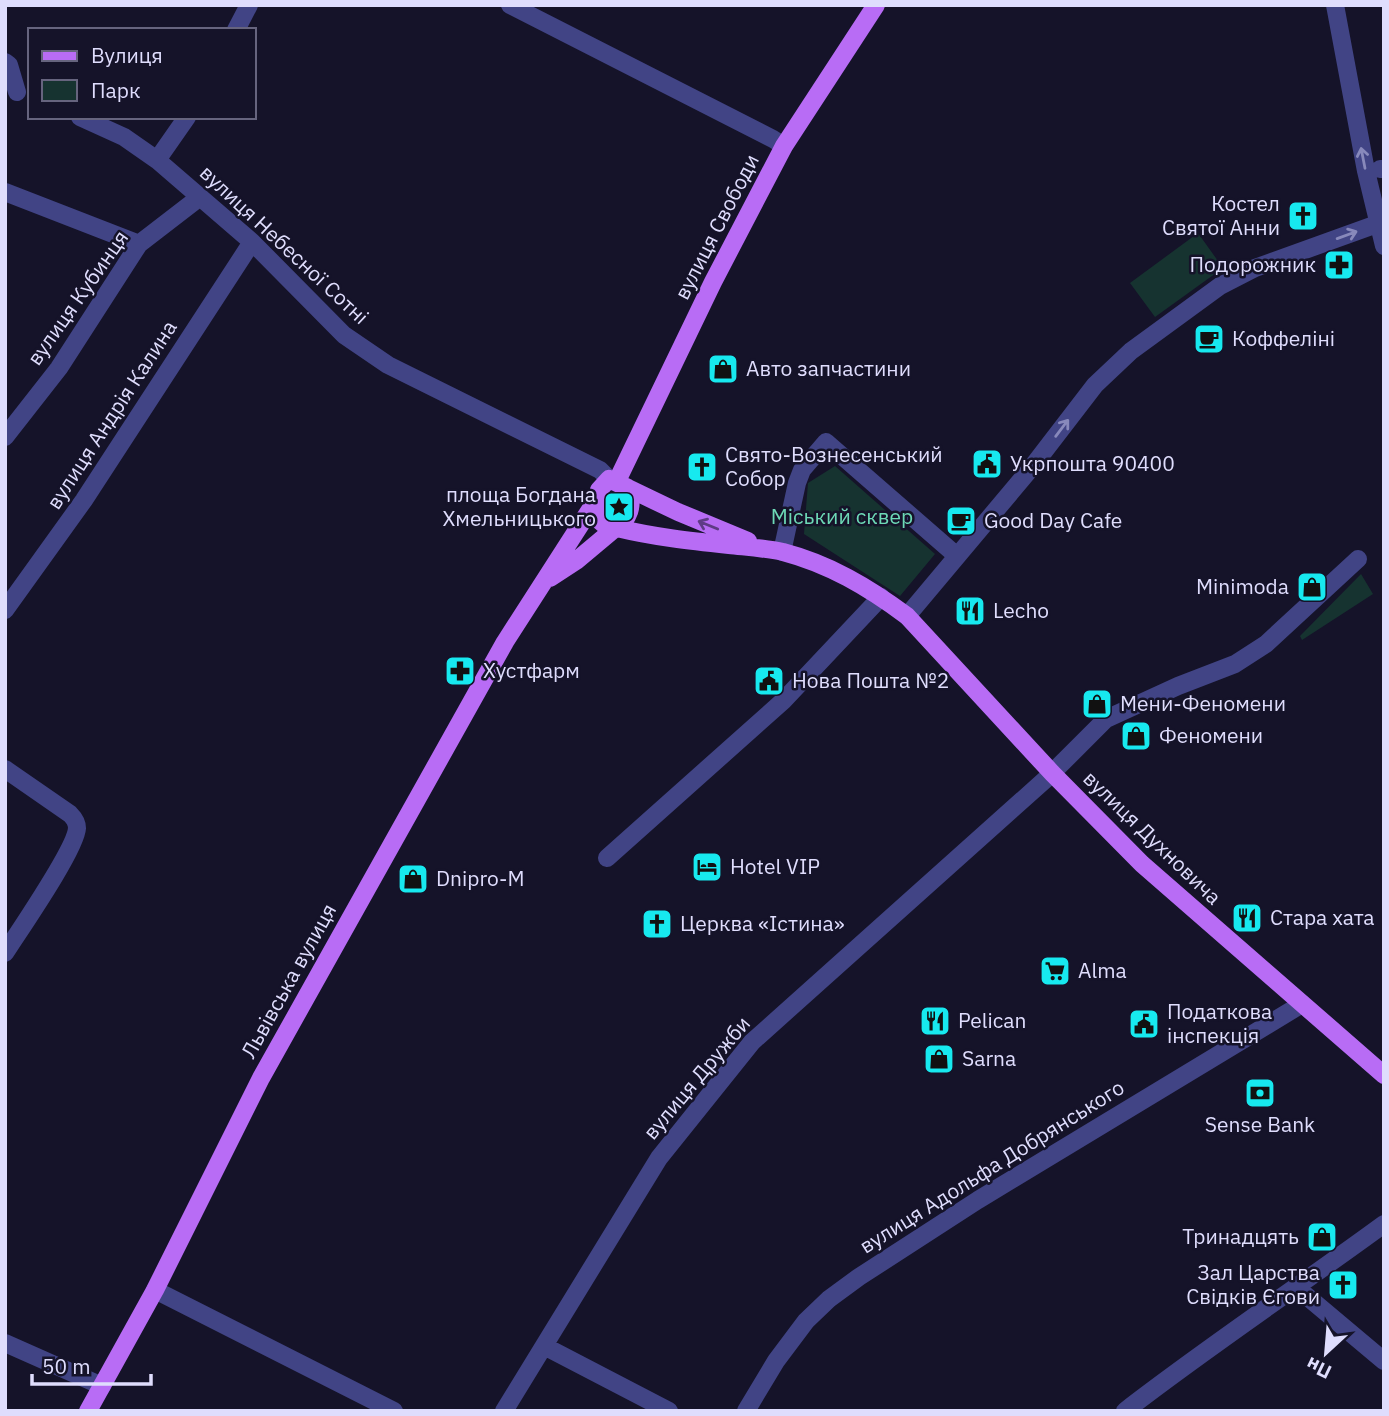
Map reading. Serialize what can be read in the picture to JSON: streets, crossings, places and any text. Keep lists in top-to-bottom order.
{
  "streets": {
    "main road": ["вулиця Свободи", "вулиця Духновича", "Львівська вулиця"],
    "street": [
      "вулиця Небесної Сотні",
      "вулиця Кубинця",
      "вулиця Андрія Калина",
      "вулиця Дружби",
      "вулиця Адольфа Добрянського"
    ]
  },
  "crossings": [
    ["вулиця Свободи", "вулиця Небесної Сотні"],
    ["вулиця Свободи", "Львівська вулиця"],
    ["вулиця Небесної Сотні", "вулиця Кубинця"],
    ["вулиця Небесної Сотні", "вулиця Андрія Калина"],
    ["вулиця Небесної Сотні", "Львівська вулиця"],
    ["вулиця Духновича", "вулиця Дружби"],
    ["вулиця Духновича", "вулиця Адольфа Добрянського"]
  ],
  "parks": ["Міський сквер"],
  "places": {
    "church": [
      "Костел Святої Анни",
      "Свято-Вознесенський Собор",
      "Церква «Істина»",
      "Зал Царства Свідків Єгови"
    ],
    "pharmacy": ["Подорожник", "Хустфарм"],
    "cafe": ["Коффеліні", "Good Day Cafe"],
    "shop": [
      "Авто запчастини",
      "Minimoda",
      "Мени-Феномени",
      "Феномени",
      "Dnipro-M",
      "Sarna",
      "Тринадцять"
    ],
    "public building": ["Укрпошта 90400", "Нова Пошта №2", "Податкова інспекція"],
    "place": ["площа Богдана Хмельницького"],
    "restaurant": ["Lecho", "Стара хата", "Pelican"],
    "hotel": ["Hotel VIP"],
    "supermarket": ["Alma"],
    "bank": ["Sense Bank"]
  },
  "legend": ["Вулиця", "Парк"],
  "scale_bar": "50 m",
  "north": "bottom left"
}
